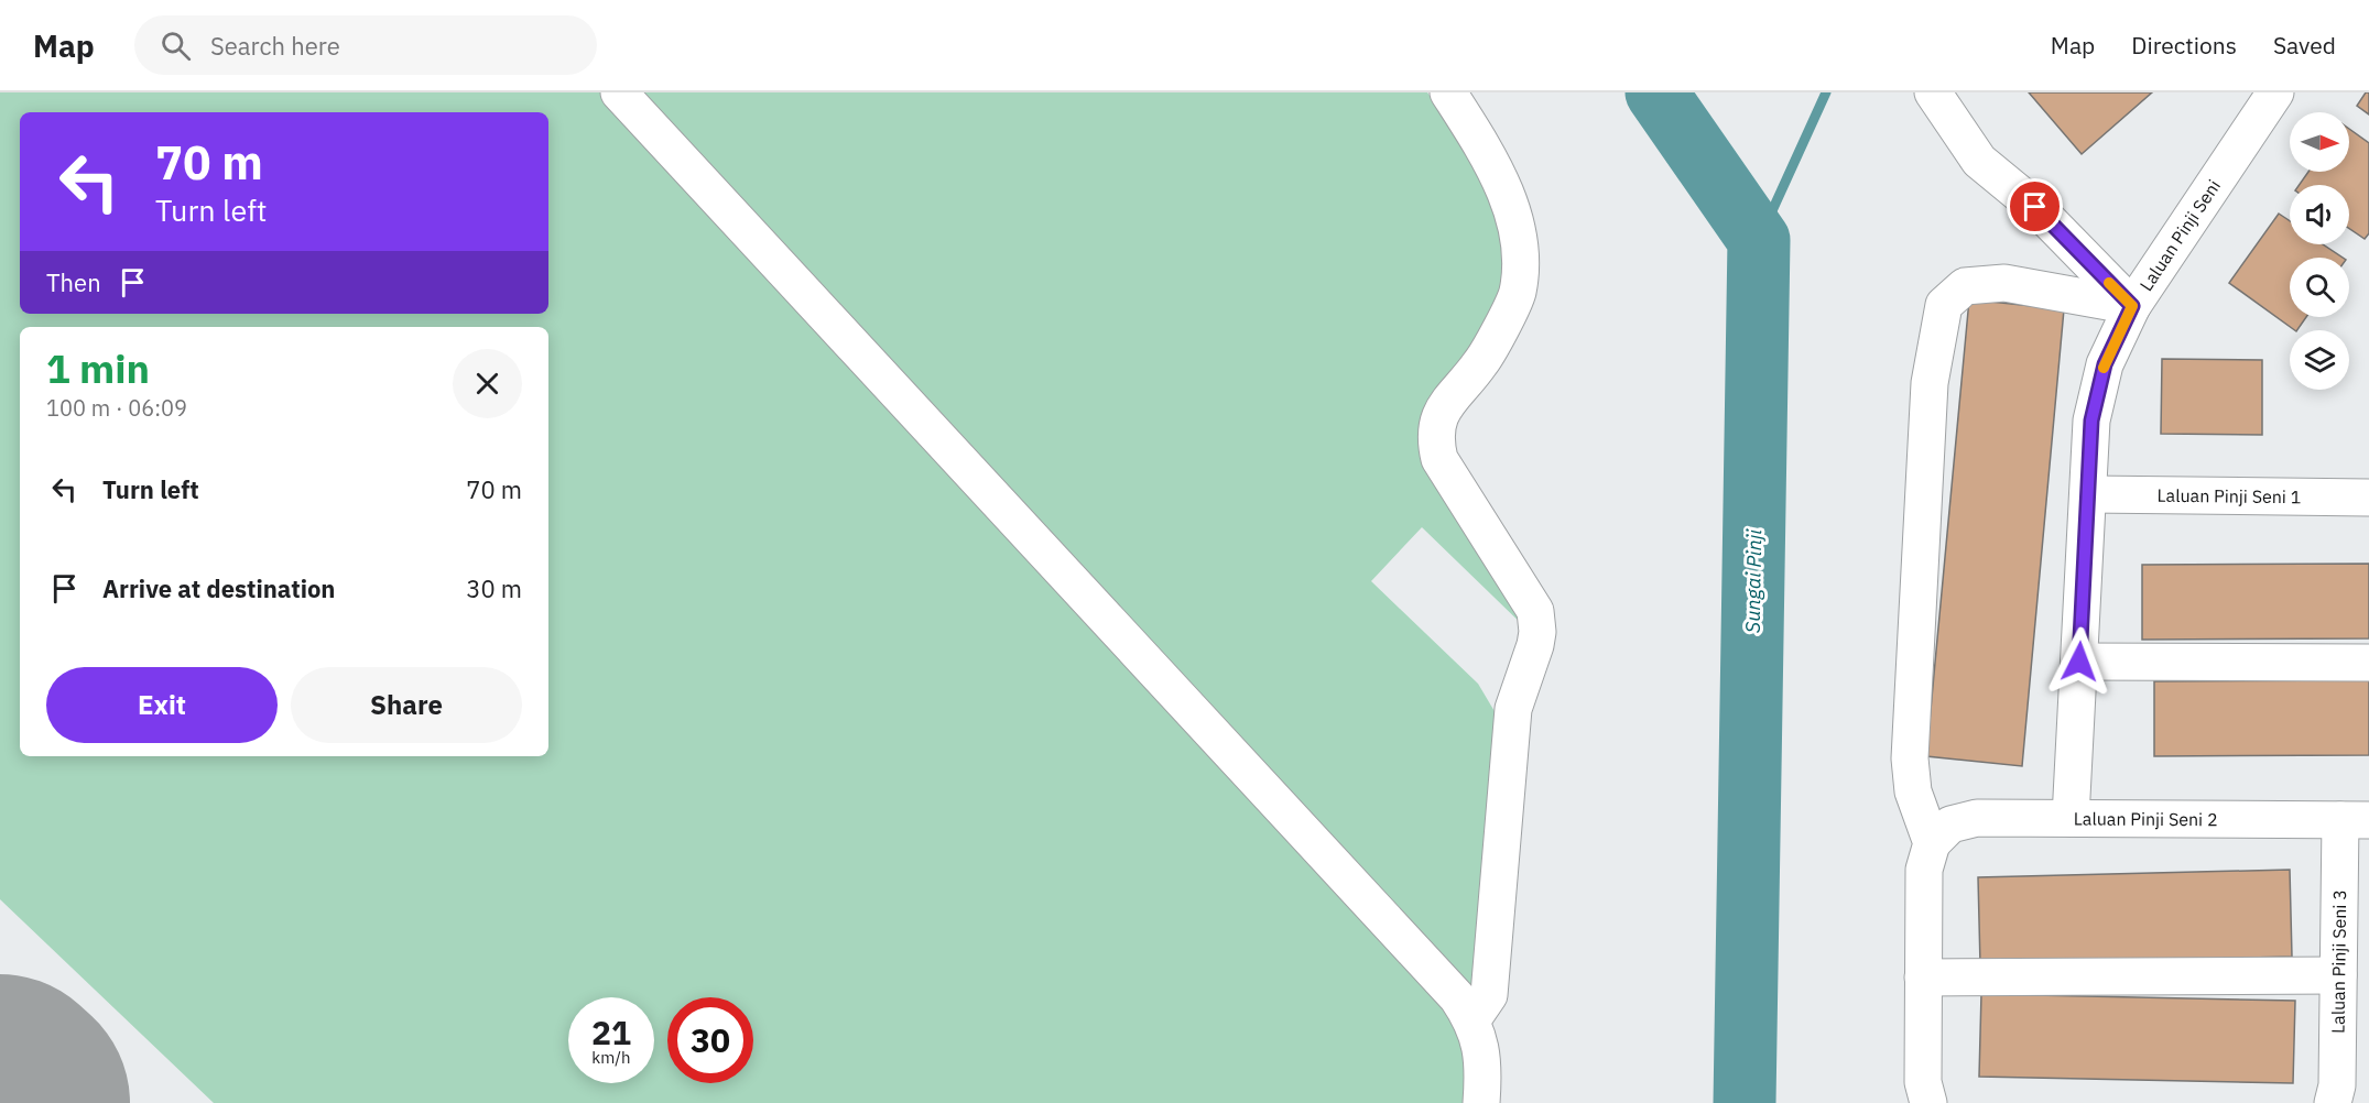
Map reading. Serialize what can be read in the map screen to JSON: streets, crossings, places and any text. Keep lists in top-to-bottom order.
{
  "streets": {
    "street": [
      "Laluan Pinji Seni",
      "Laluan Pinji Seni 1",
      "Laluan Pinji Seni 2",
      "Laluan Pinji Seni 3"
    ]
  },
  "crossings": [
    ["Laluan Pinji Seni", "Laluan Pinji Seni 1"],
    ["Laluan Pinji Seni", "Laluan Pinji Seni 2"],
    ["Laluan Pinji Seni 2", "Laluan Pinji Seni 3"]
  ],
  "water": ["Sungai Pinji"],
  "north": "right",
  "page": {
    "header": "Map",
    "search": "Search here",
    "nav": ["Map", "Directions", "Saved"],
    "turn": ["70 m", "Turn left"],
    "then": "Then",
    "heading": ["1 min", "100 m · 06:09"],
    "list": [
      {
        "name": "Turn left",
        "value": "70 m"
      },
      {
        "name": "Arrive at destination",
        "value": "30 m"
      }
    ],
    "buttons": ["Exit", "Share"],
    "speed": "21 km/h",
    "limit": "30"
  }
}
